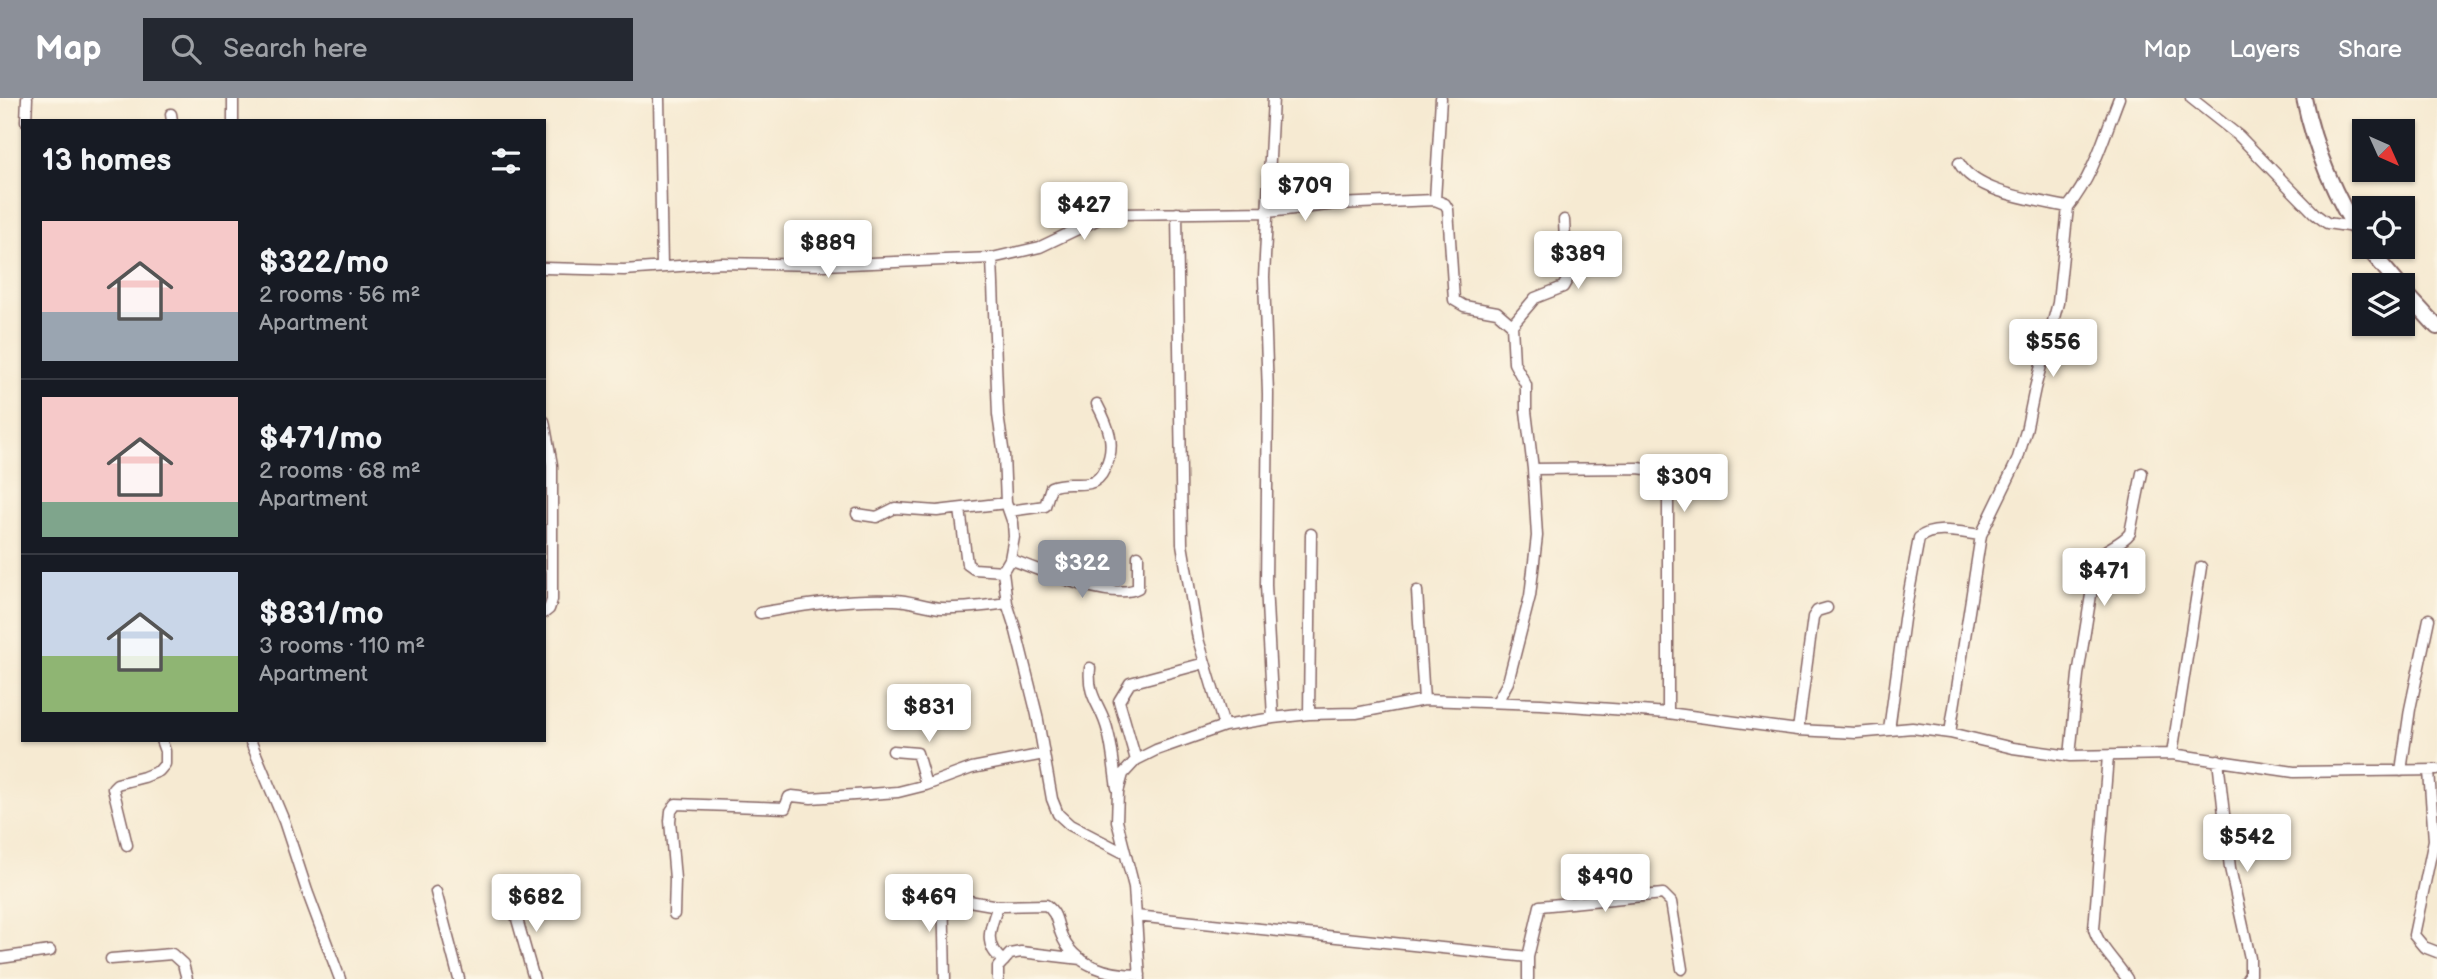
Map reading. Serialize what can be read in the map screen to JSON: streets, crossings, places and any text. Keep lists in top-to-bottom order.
{
  "north": "bottom right",
  "page": {
    "header": "Map",
    "search": "Search here",
    "nav": ["Map", "Layers", "Share"],
    "heading": "13 homes",
    "price": [
      "$709",
      "$427",
      "$889",
      "$389",
      "$556",
      "$309",
      "$322",
      "$471",
      "$831",
      "$542",
      "$490",
      "$682",
      "$469"
    ],
    "list": [
      {
        "name": "$322/mo",
        "note": "2 rooms · 56 m² · Apartment"
      },
      {
        "name": "$471/mo",
        "note": "2 rooms · 68 m² · Apartment"
      },
      {
        "name": "$831/mo",
        "note": "3 rooms · 110 m² · Apartment"
      }
    ]
  }
}
